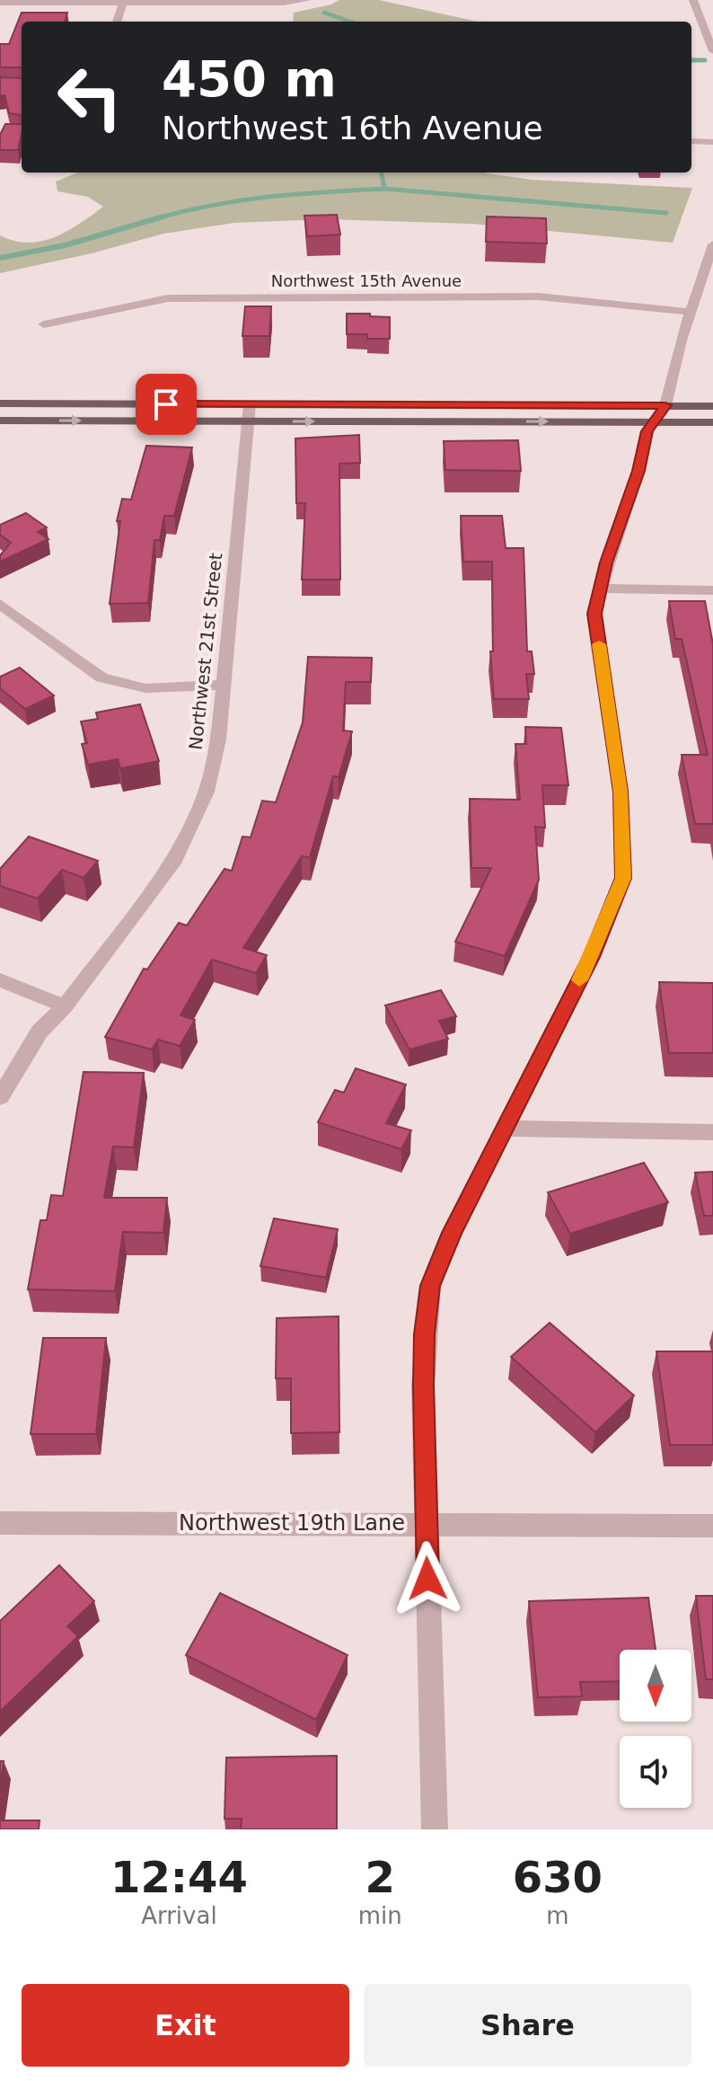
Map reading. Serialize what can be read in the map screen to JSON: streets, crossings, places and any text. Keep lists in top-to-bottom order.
{
  "streets": {
    "street": ["Northwest 15th Avenue", "Northwest 21st Street", "Northwest 19th Lane"]
  },
  "north": "bottom",
  "page": {
    "turn": ["450 m", "Northwest 16th Avenue"],
    "eta": [
      "12:44",
      "Arrival",
      "2",
      "min",
      "630",
      "m"
    ],
    "buttons": ["Exit", "Share"]
  }
}
